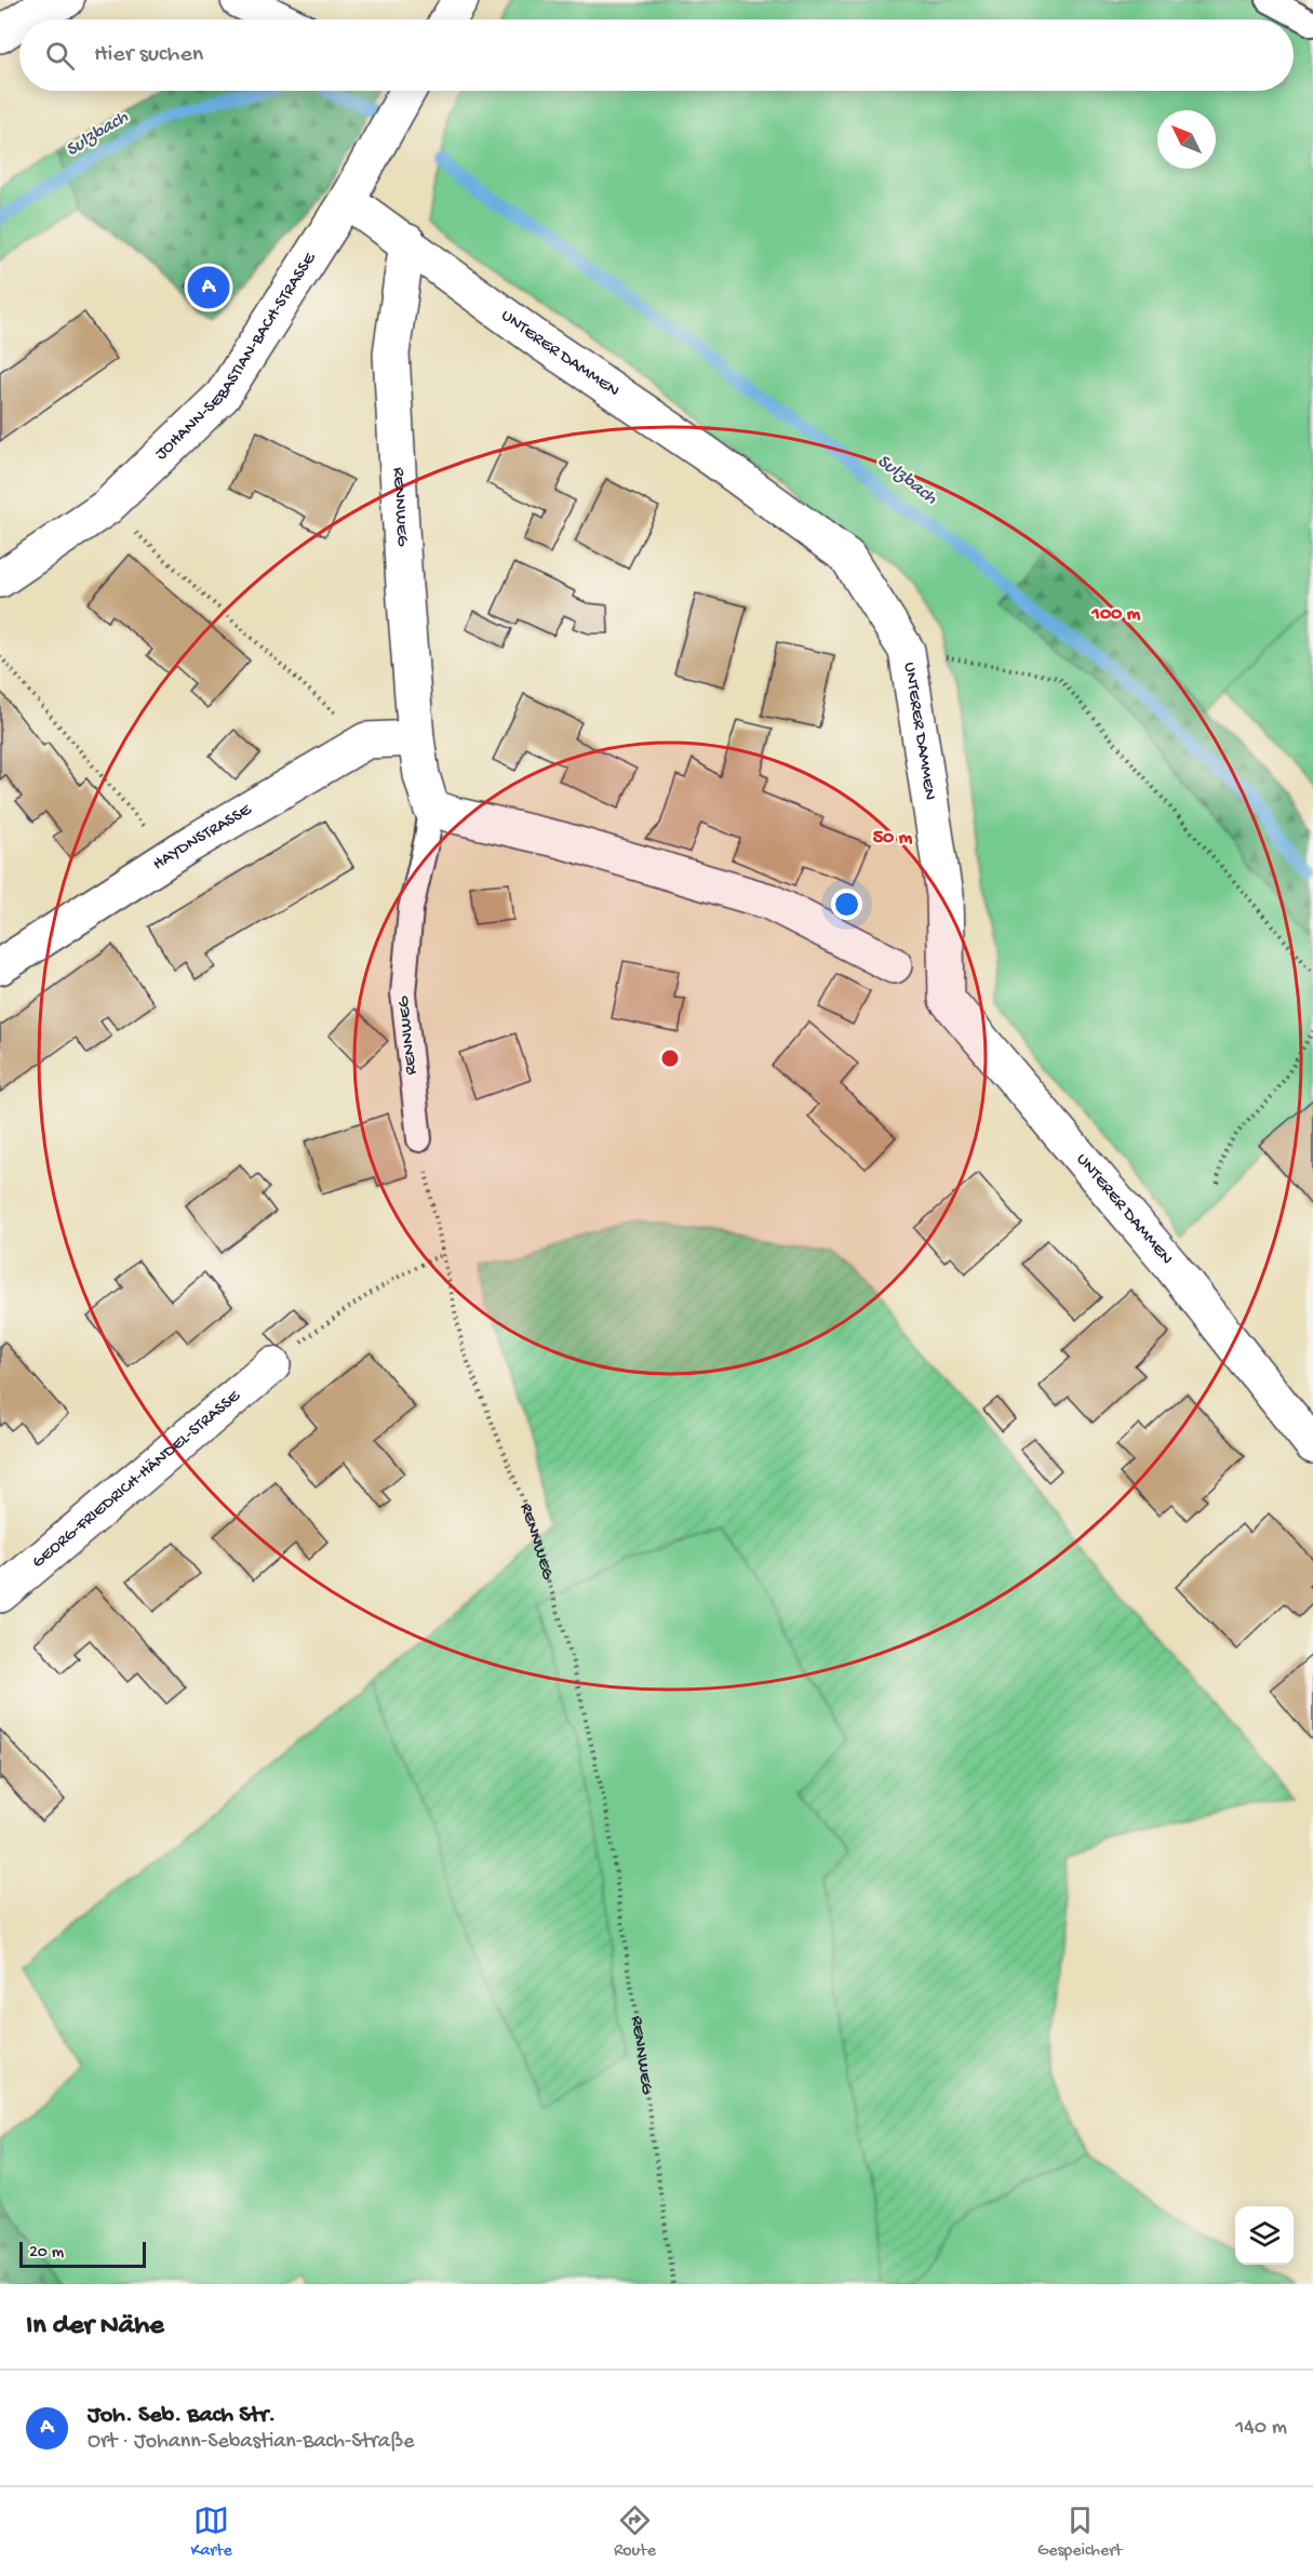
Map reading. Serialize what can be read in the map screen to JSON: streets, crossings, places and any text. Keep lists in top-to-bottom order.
{
  "streets": {
    "street": [
      "UNTERER DAMMEN",
      "JOHANN-SEBASTIAN-BACH-STRASSE",
      "RENNWEG",
      "HAYDNSTRASSE",
      "GEORG-FRIEDRICH-HÄNDEL-STRASSE"
    ]
  },
  "crossings": [
    ["UNTERER DAMMEN", "JOHANN-SEBASTIAN-BACH-STRASSE"],
    ["UNTERER DAMMEN", "RENNWEG"],
    ["RENNWEG", "HAYDNSTRASSE"]
  ],
  "water": ["Sulzbach"],
  "scale_bar": "20 m",
  "north": "top left",
  "page": {
    "search": "Hier suchen",
    "pins": "A",
    "scale": "20 m",
    "heading": "In der Nähe",
    "list": [
      {
        "mark": "A",
        "name": "Joh. Seb. Bach Str.",
        "note": "Ort · Johann-Sebastian-Bach-Straße",
        "value": "140 m"
      }
    ],
    "nav": ["Karte", "Route", "Gespeichert"]
  },
  "rings": ["100 m", "50 m"]
}
